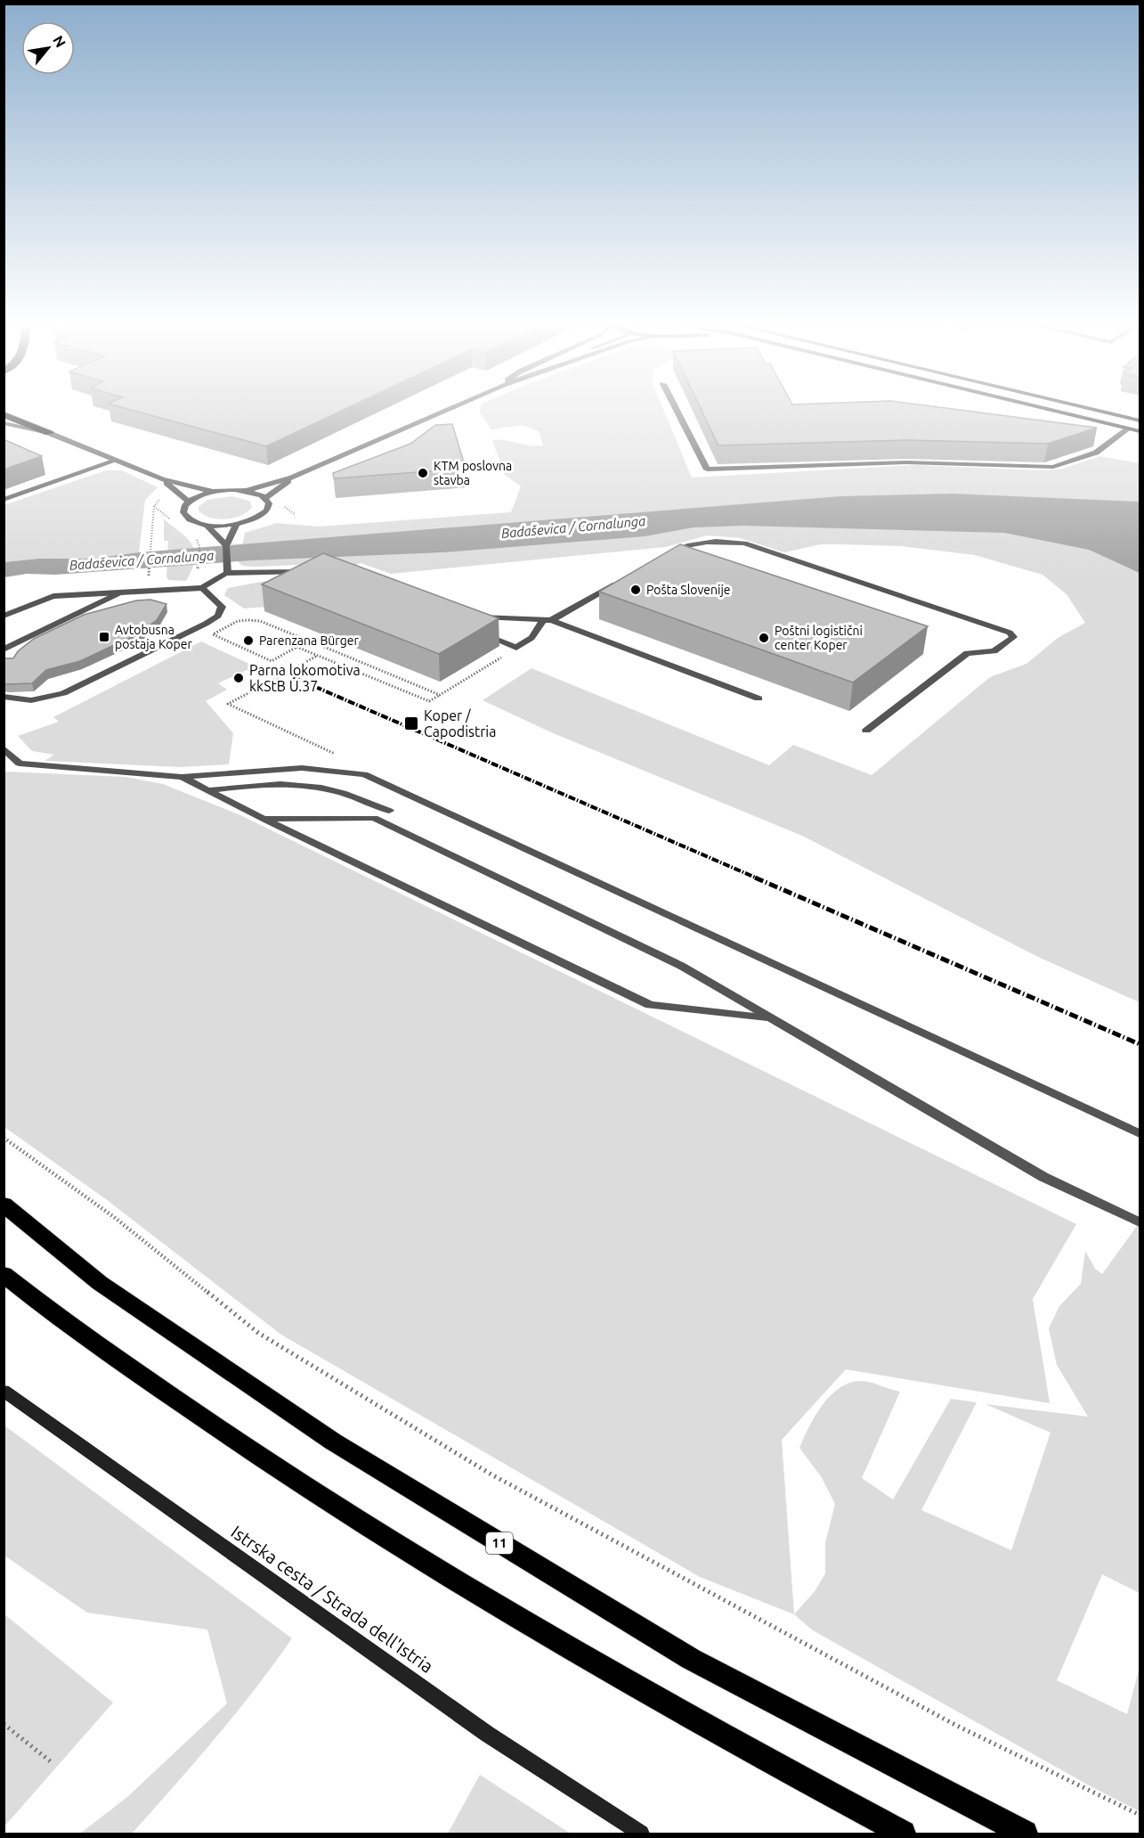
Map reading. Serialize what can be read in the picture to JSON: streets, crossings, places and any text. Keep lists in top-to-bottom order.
{
  "streets": {
    "highway": ["11"],
    "street": ["Istrska cesta / Strada dell'Istria"]
  },
  "water": ["Badaševica / Cornalunga"],
  "places": {
    "other": [
      "KTM poslovna stavba",
      "Pošta Slovenije",
      "Poštni logistični center Koper",
      "Parenzana Bürger",
      "Parna lokomotiva kkStB U.37"
    ],
    "transit": ["Avtobusna postaja Koper", "Koper / Capodistria"]
  },
  "north": "top right"
}
